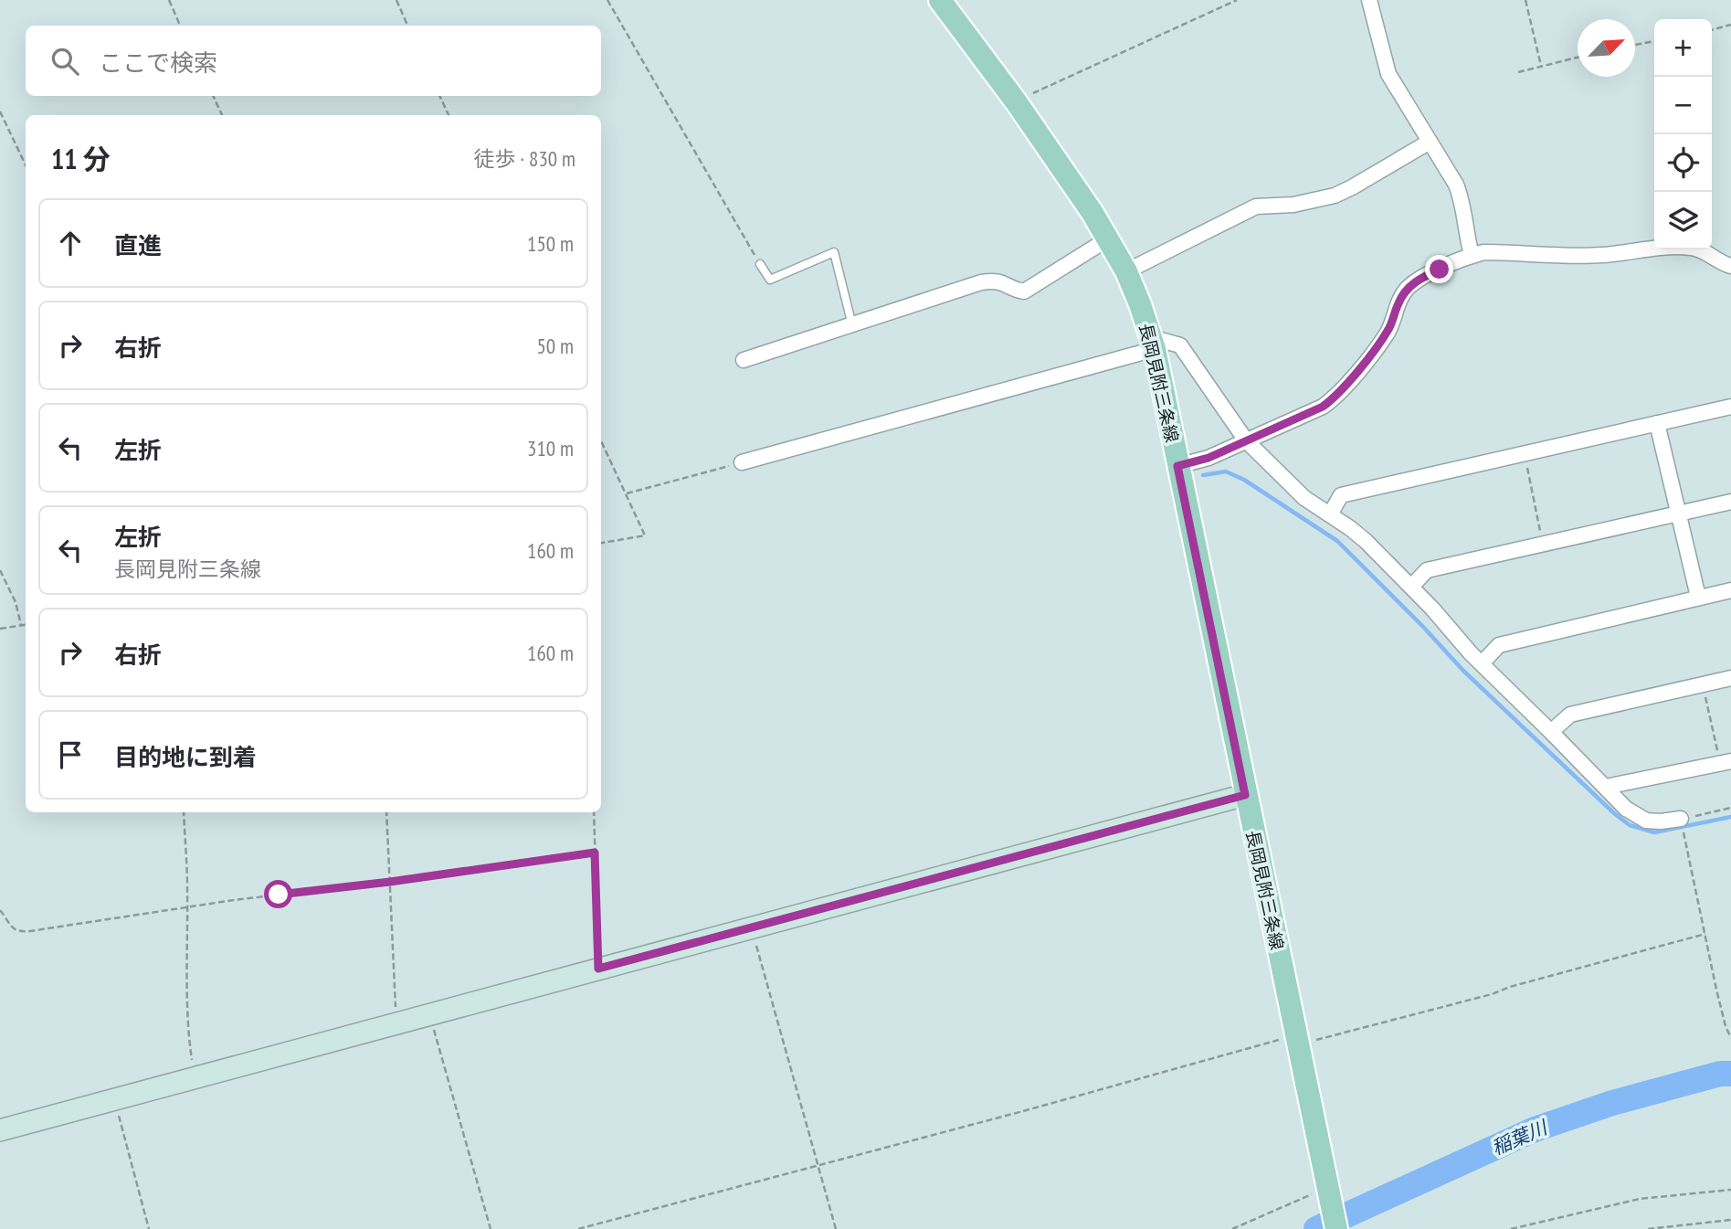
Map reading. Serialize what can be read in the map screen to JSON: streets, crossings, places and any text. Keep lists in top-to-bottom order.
{
  "streets": {
    "main road": ["長岡見附三条線"]
  },
  "water": ["稲葉川"],
  "north": "top right",
  "page": {
    "map_buttons": ["+", "−"],
    "search": "ここで検索",
    "heading": ["11 分", "徒歩 · 830 m"],
    "list": [
      ["直進", "150 m"],
      ["右折", "50 m"],
      ["左折", "310 m"],
      ["左折", "長岡見附三条線", "160 m"],
      ["右折", "160 m"],
      "目的地に到着"
    ]
  }
}
